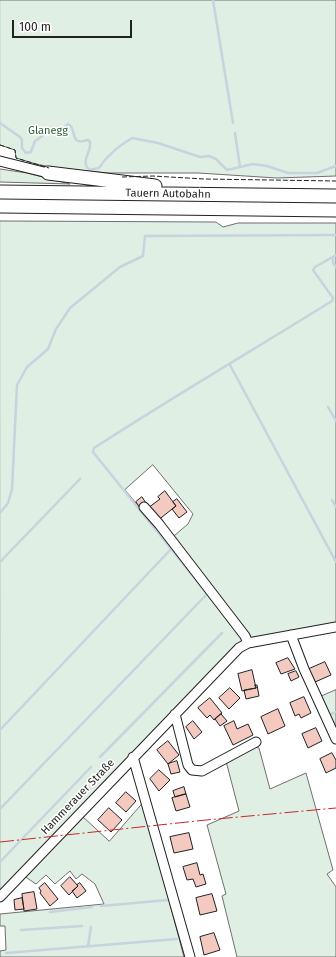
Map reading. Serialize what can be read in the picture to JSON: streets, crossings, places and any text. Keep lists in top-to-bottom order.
{
  "streets": {
    "highway": ["Tauern Autobahn"],
    "street": ["Hammerauer Straße"]
  },
  "parks": ["Glanegg"],
  "scale_bar": "100 m"
}
